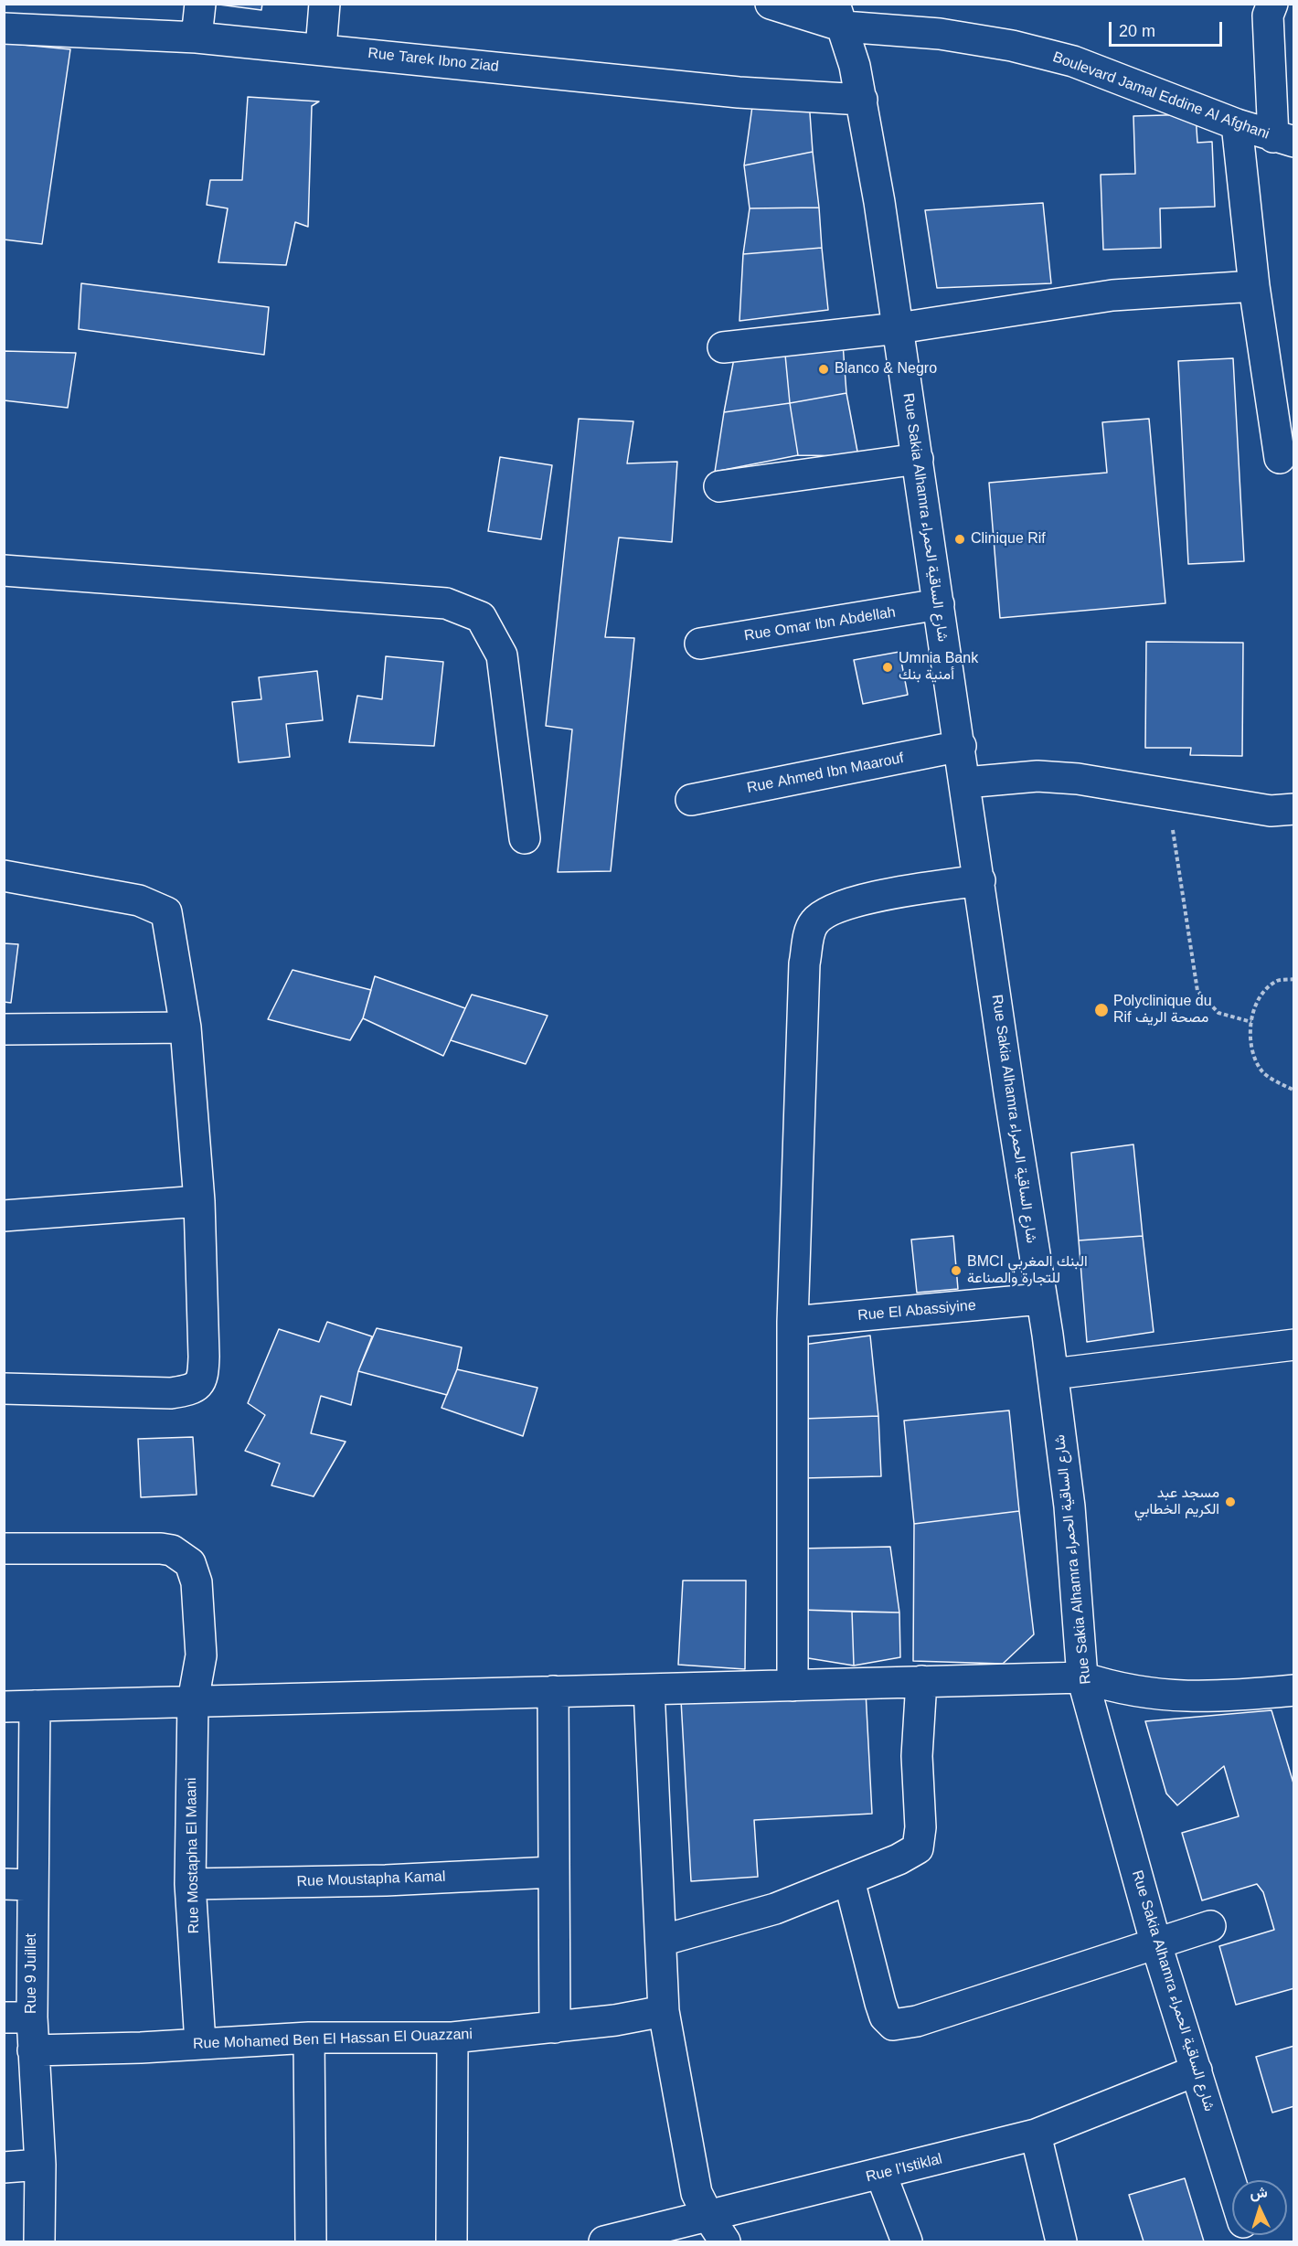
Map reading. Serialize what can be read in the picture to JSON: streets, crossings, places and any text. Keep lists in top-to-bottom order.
{
  "streets": {
    "street": [
      "Rue Tarek Ibno Ziad",
      "Boulevard Jamal Eddine Al Afghani",
      "Rue Sakia Alhamra شارع الساقية الحمراء",
      "Rue Omar Ibn Abdellah",
      "Rue Ahmed Ibn Maarouf",
      "Rue El Abassiyine",
      "Rue Mostapha El Maani",
      "Rue Moustapha Kamal",
      "Rue 9 Juillet",
      "Rue Mohamed Ben El Hassan El Ouazzani",
      "Rue l’Istiklal"
    ]
  },
  "crossings": [
    ["Rue Tarek Ibno Ziad", "Rue Sakia Alhamra شارع الساقية الحمراء"],
    ["Boulevard Jamal Eddine Al Afghani", "Rue Sakia Alhamra شارع الساقية الحمراء"],
    ["Rue Sakia Alhamra شارع الساقية الحمراء", "Rue Omar Ibn Abdellah"],
    ["Rue Sakia Alhamra شارع الساقية الحمراء", "Rue Ahmed Ibn Maarouf"],
    ["Rue Sakia Alhamra شارع الساقية الحمراء", "Rue El Abassiyine"],
    ["Rue Sakia Alhamra شارع الساقية الحمراء", "Rue l’Istiklal"],
    ["Rue Mostapha El Maani", "Rue Moustapha Kamal"],
    ["Rue Mostapha El Maani", "Rue Mohamed Ben El Hassan El Ouazzani"],
    ["Rue 9 Juillet", "Rue Mohamed Ben El Hassan El Ouazzani"]
  ],
  "places": [
    "Blanco & Negro",
    "Clinique Rif",
    "Umnia Bank أمنية بنك",
    "Polyclinique du Rif مصحة الريف",
    "BMCI البنك المغربي للتجارة والصناعة",
    "مسجد عبد الكريم الخطابي"
  ],
  "scale_bar": "20 m",
  "north": "top"
}
